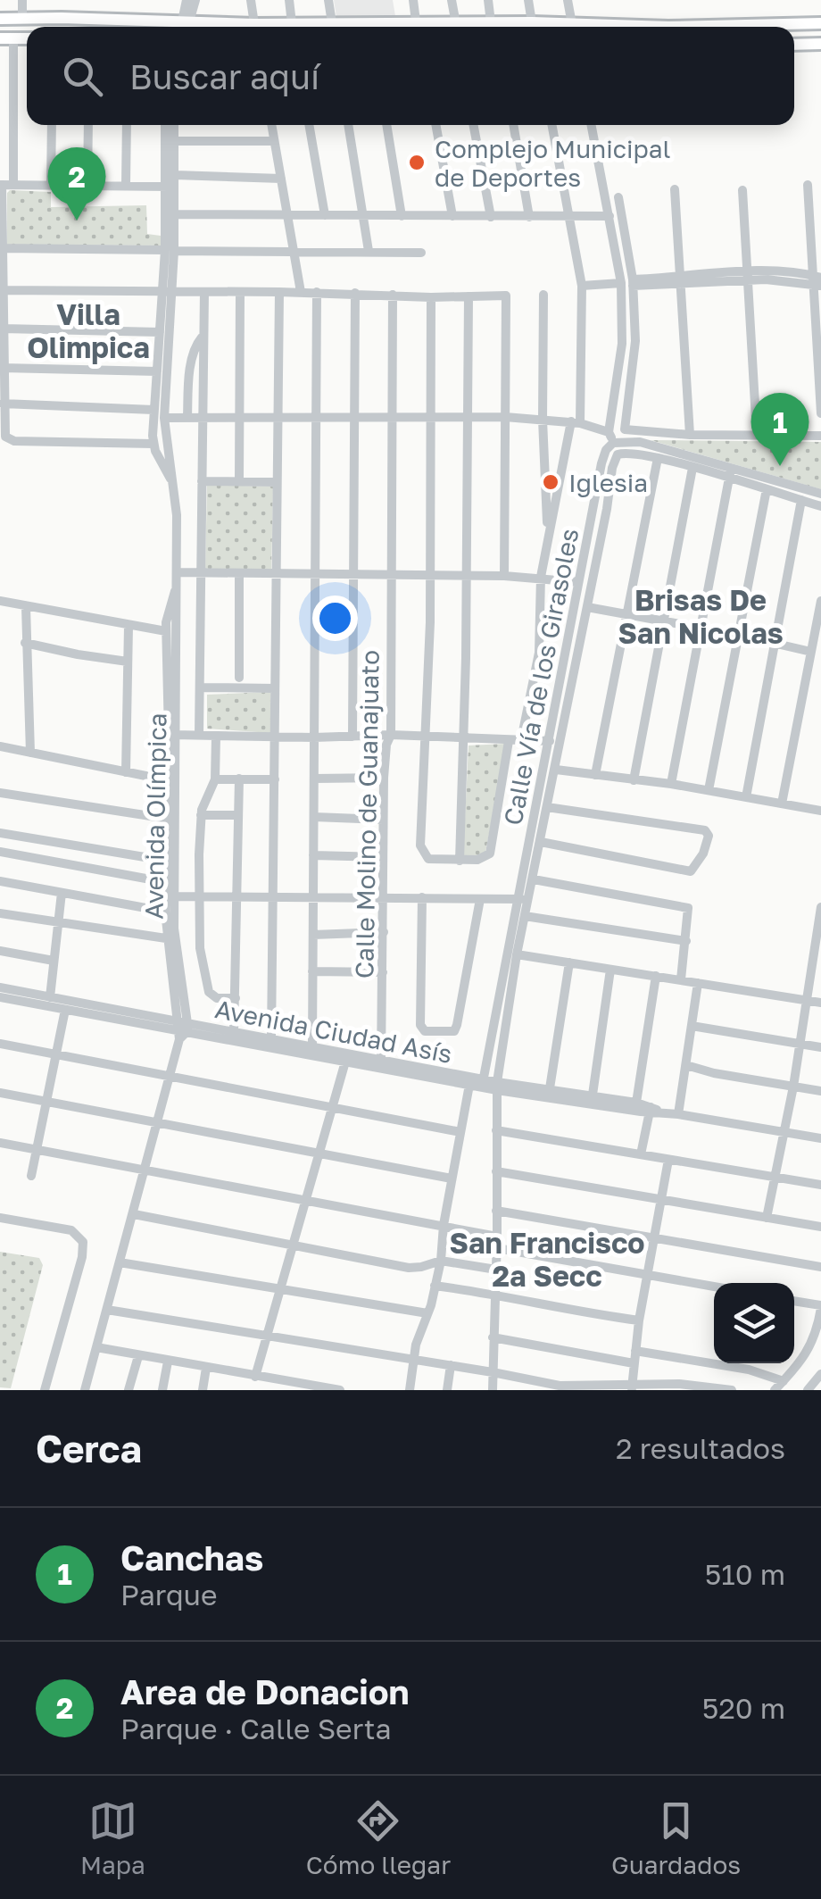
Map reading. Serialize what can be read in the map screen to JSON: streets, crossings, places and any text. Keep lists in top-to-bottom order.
{
  "streets": {
    "street": [
      "Calle Vía de los Girasoles",
      "Calle Molino de Guanajuato",
      "Avenida Olímpica",
      "Avenida Ciudad Asís"
    ]
  },
  "crossings": [
    ["Calle Vía de los Girasoles", "Avenida Ciudad Asís"],
    ["Calle Molino de Guanajuato", "Avenida Ciudad Asís"],
    ["Avenida Olímpica", "Avenida Ciudad Asís"]
  ],
  "districts": ["Villa Olimpica", "Brisas De San Nicolas", "San Francisco 2a Secc"],
  "places": ["Complejo Municipal de Deportes", "Iglesia"],
  "page": {
    "search": "Buscar aquí",
    "pins": ["2", "1"],
    "heading": ["Cerca", "2 resultados"],
    "list": [
      {
        "mark": "1",
        "name": "Canchas",
        "note": "Parque",
        "value": "510 m"
      },
      {
        "mark": "2",
        "name": "Area de Donacion",
        "note": "Parque · Calle Serta",
        "value": "520 m"
      }
    ],
    "nav": ["Mapa", "Cómo llegar", "Guardados"]
  }
}
